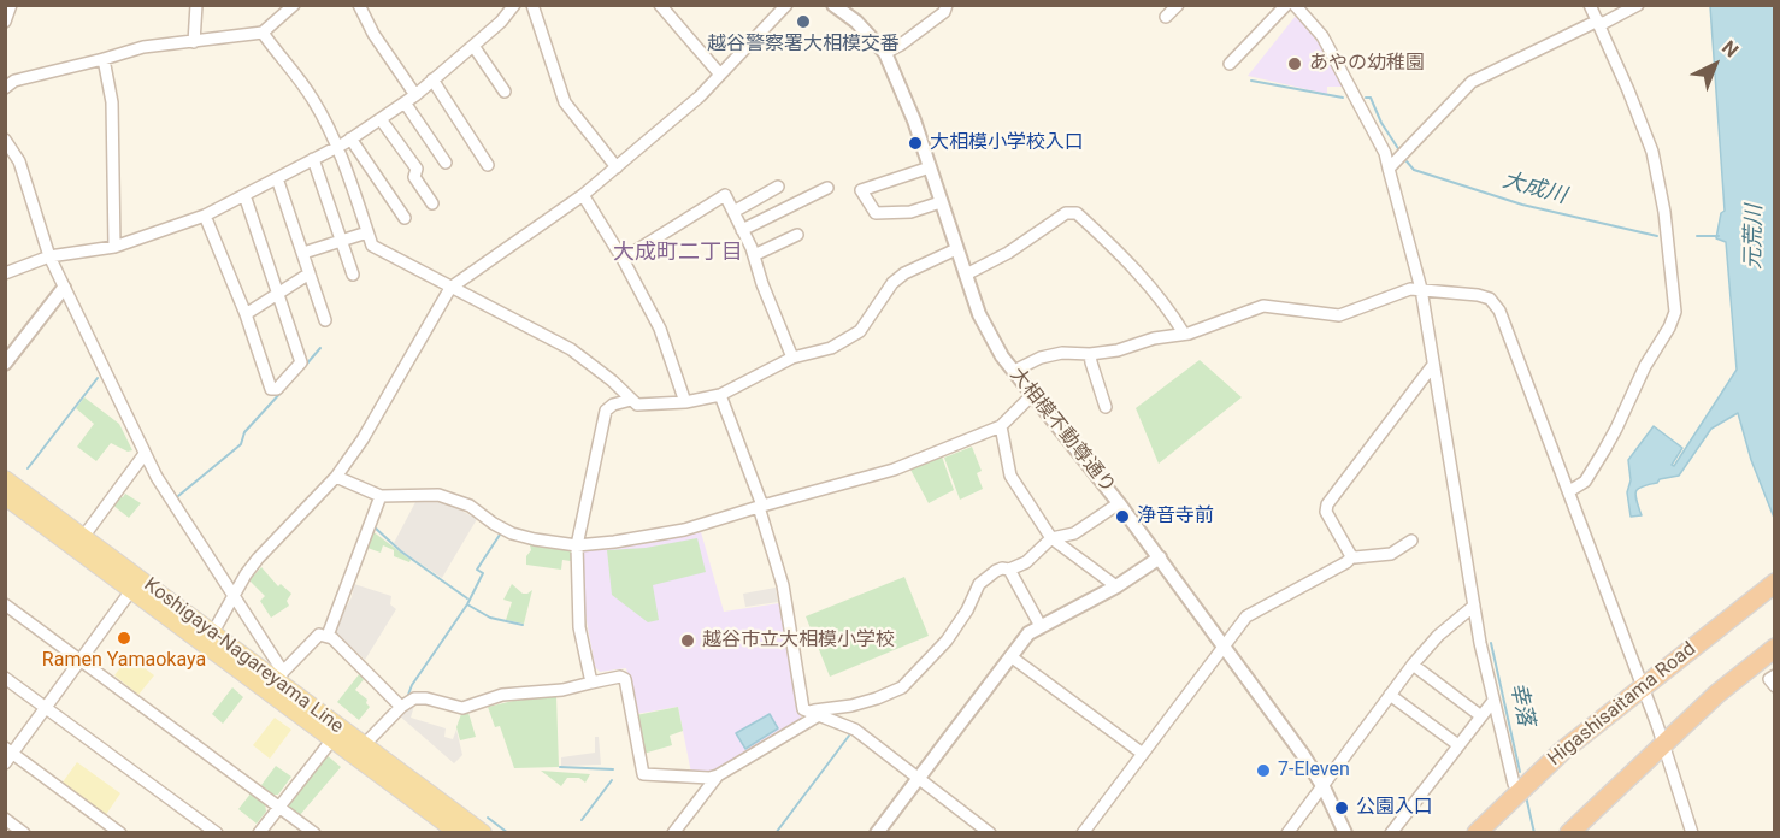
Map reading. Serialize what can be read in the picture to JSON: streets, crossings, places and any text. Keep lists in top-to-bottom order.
{
  "streets": {
    "highway": ["Higashisaitama Road"],
    "main road": ["Koshigaya-Nagareyama Line"],
    "street": ["大相模不動尊通り"]
  },
  "districts": ["大成町二丁目"],
  "water": ["大成川", "元荒川", "幸落"],
  "places": [
    "越谷警察署大相模交番",
    "あやの幼稚園",
    "大相模小学校入口",
    "浄音寺前",
    "Ramen Yamaokaya",
    "越谷市立大相模小学校",
    "7-Eleven",
    "公園入口"
  ],
  "north": "top right"
}
